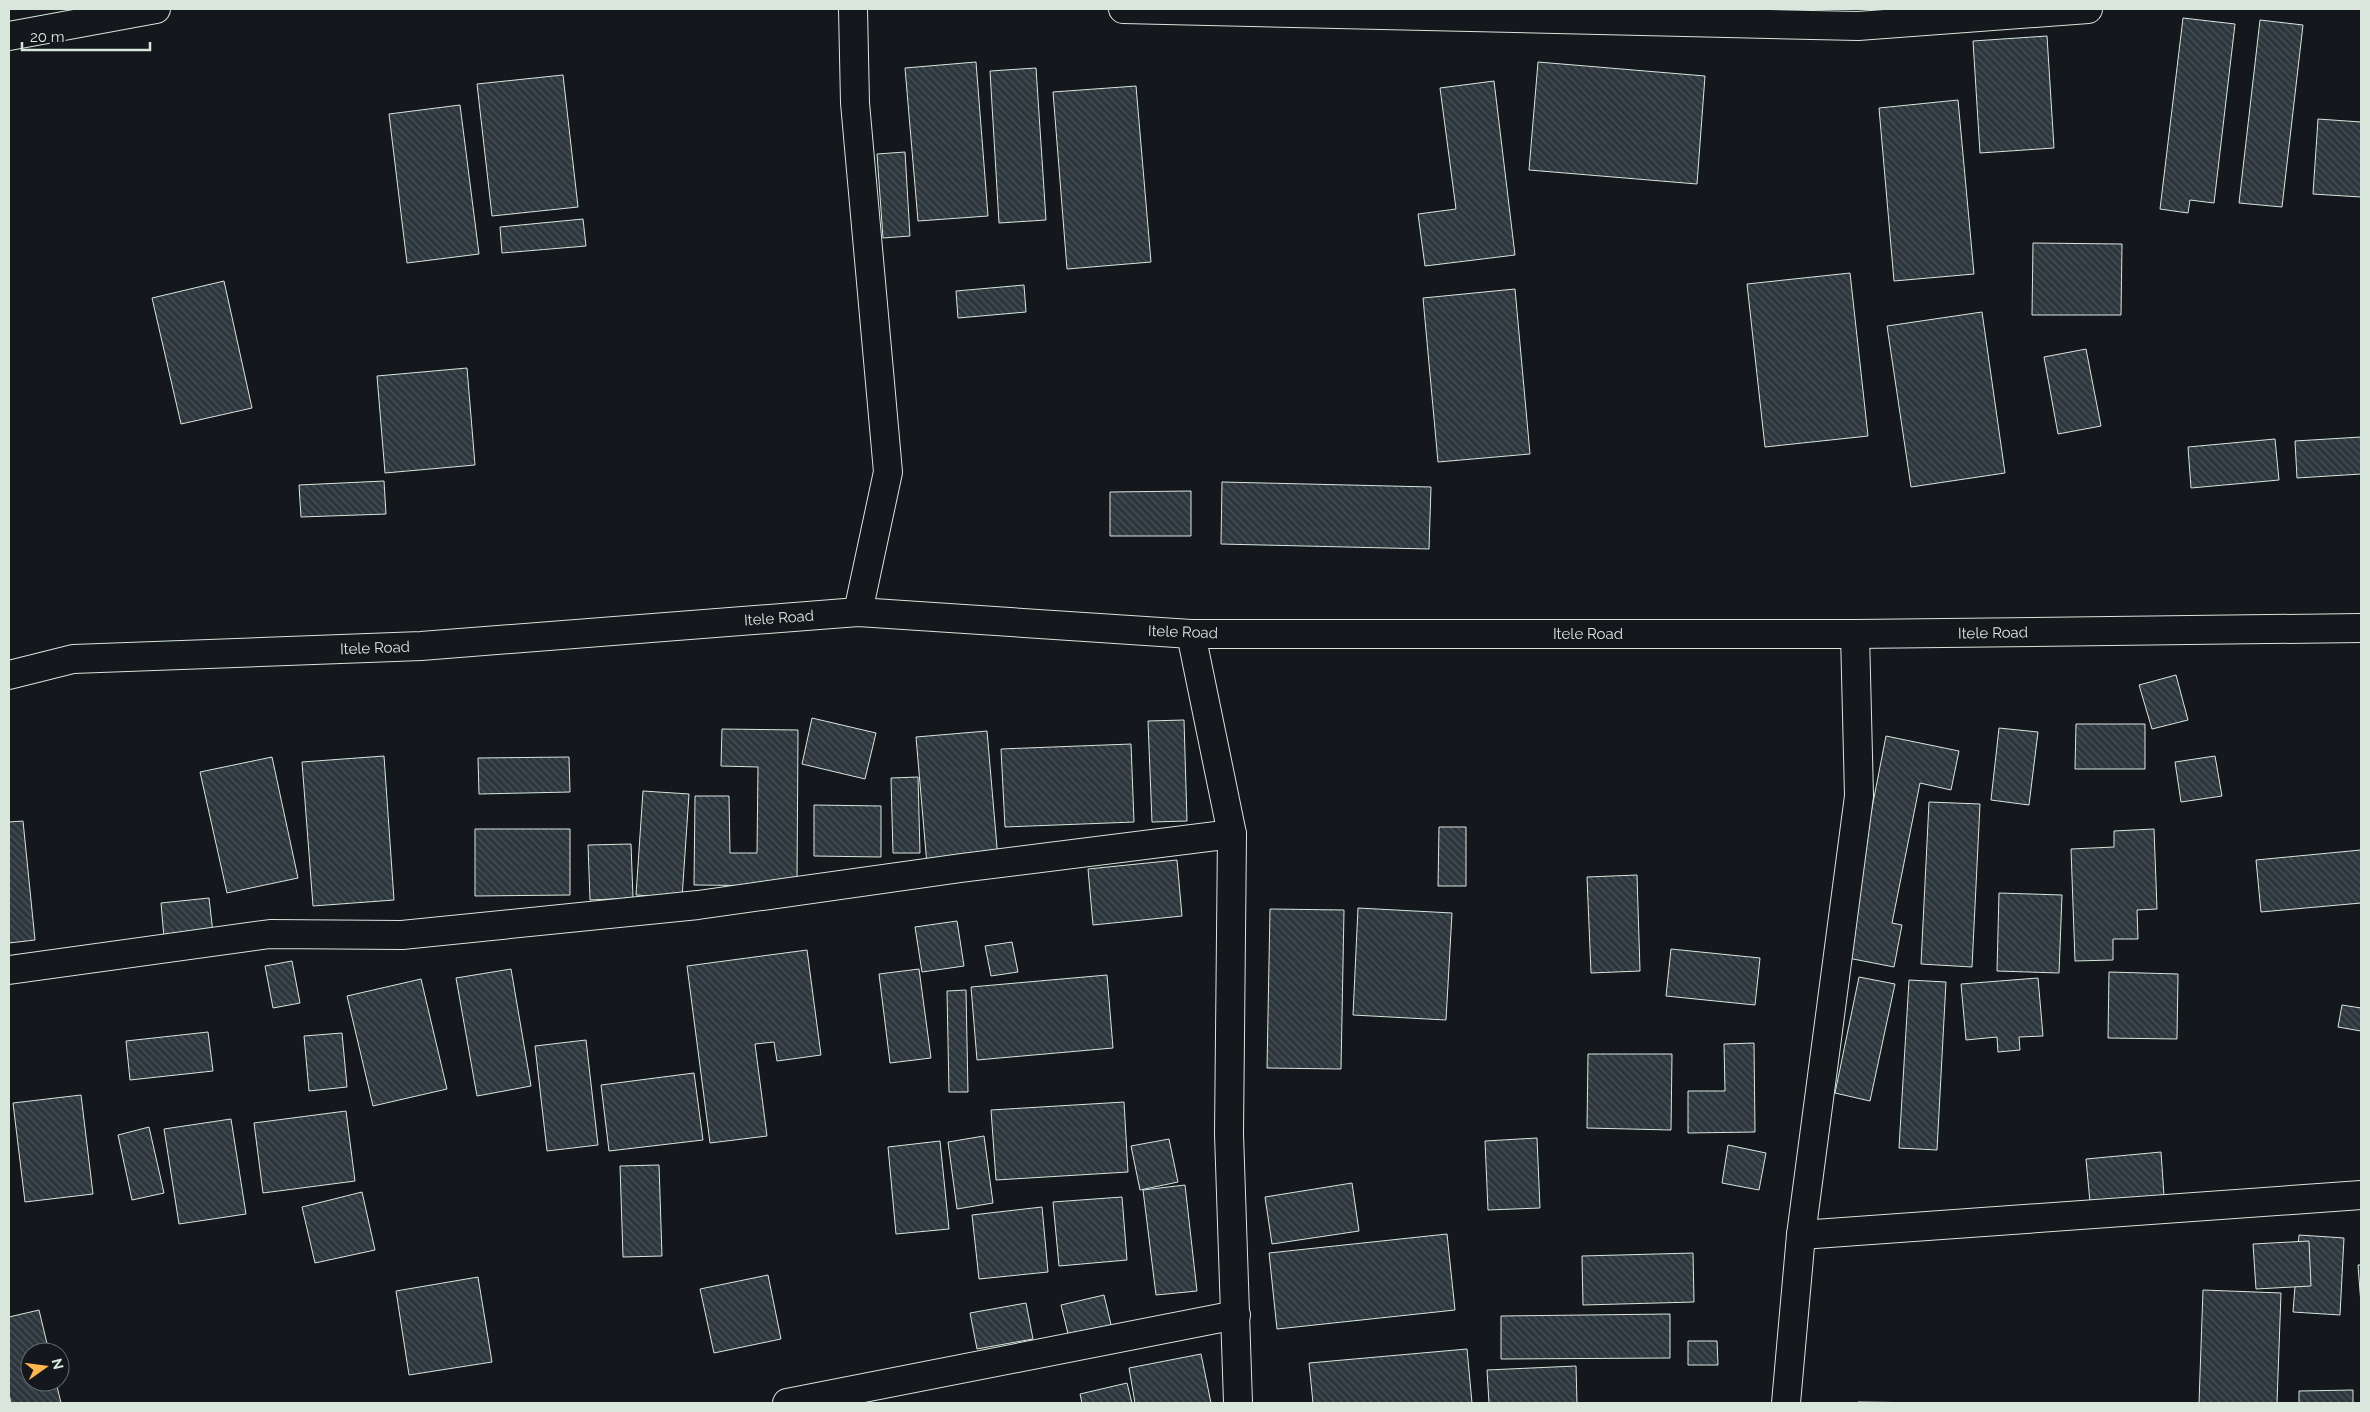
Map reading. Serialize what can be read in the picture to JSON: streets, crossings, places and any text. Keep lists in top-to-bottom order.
{
  "streets": {
    "street": ["Itele Road"]
  },
  "scale_bar": "20 m",
  "north": "right"
}
